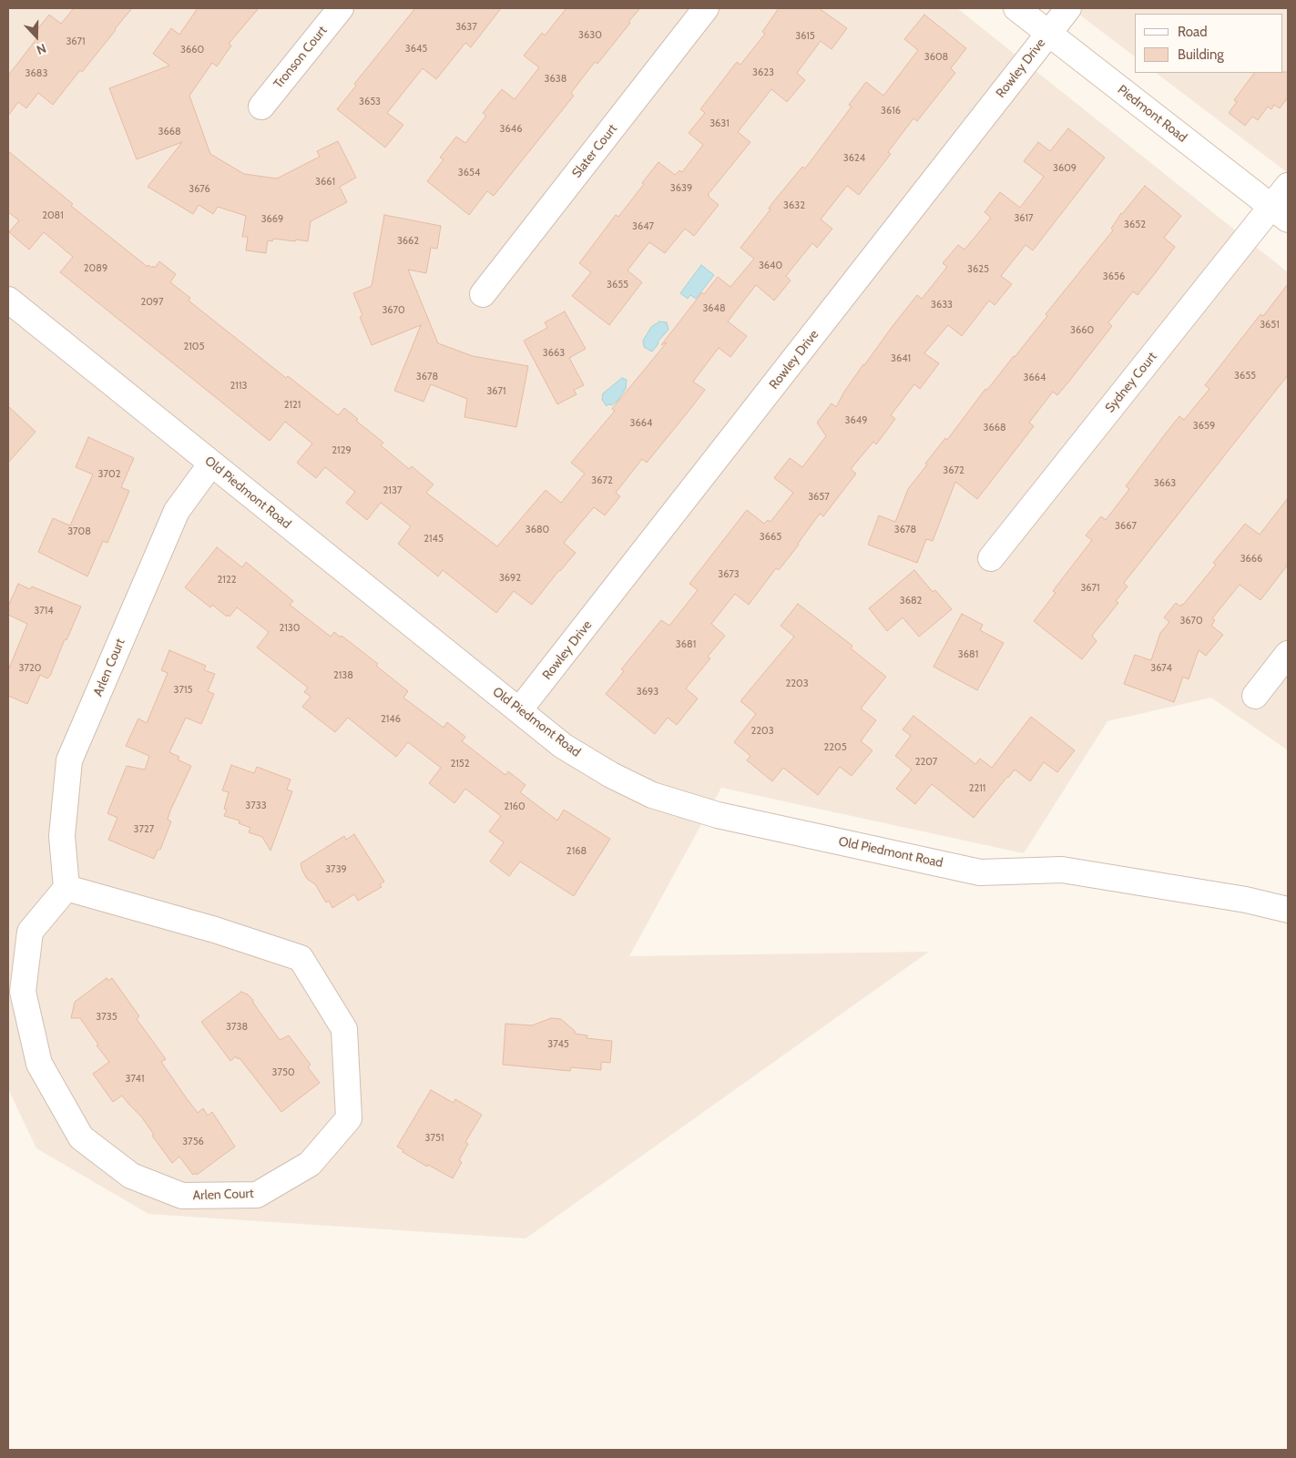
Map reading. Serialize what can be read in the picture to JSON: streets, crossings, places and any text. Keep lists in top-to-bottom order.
{
  "streets": {
    "street": [
      "Tronson Court",
      "Rowley Drive",
      "Piedmont Road",
      "Slater Court",
      "Sydney Court",
      "Old Piedmont Road",
      "Arlen Court"
    ]
  },
  "crossings": [
    ["Rowley Drive", "Piedmont Road"],
    ["Rowley Drive", "Old Piedmont Road"],
    ["Piedmont Road", "Sydney Court"],
    ["Old Piedmont Road", "Arlen Court"]
  ],
  "house_numbers": [
    "3637",
    "3630",
    "3615",
    "3671",
    "3645",
    "3660",
    "3608",
    "3623",
    "3683",
    "3638",
    "3653",
    "3616",
    "3631",
    "3646",
    "3668",
    "3624",
    "3609",
    "3654",
    "3661",
    "3639",
    "3676",
    "3632",
    "2081",
    "3617",
    "3669",
    "3652",
    "3647",
    "3662",
    "3640",
    "2089",
    "3625",
    "3656",
    "3655",
    "2097",
    "3633",
    "3648",
    "3670",
    "3651",
    "3660",
    "2105",
    "3663",
    "3641",
    "3655",
    "3678",
    "3664",
    "2113",
    "3671",
    "2121",
    "3649",
    "3664",
    "3659",
    "3668",
    "2129",
    "3672",
    "3702",
    "3672",
    "3663",
    "2137",
    "3657",
    "3667",
    "3680",
    "3678",
    "3708",
    "3665",
    "2145",
    "3666",
    "3673",
    "3692",
    "2122",
    "3671",
    "3682",
    "3714",
    "3670",
    "2130",
    "3681",
    "3681",
    "3720",
    "3674",
    "2138",
    "2203",
    "3715",
    "3693",
    "2146",
    "2203",
    "2205",
    "2207",
    "2152",
    "2211",
    "3733",
    "2160",
    "3727",
    "2168",
    "3739",
    "3735",
    "3738",
    "3745",
    "3750",
    "3741",
    "3751",
    "3756"
  ],
  "legend": ["Road", "Building"],
  "north": "bottom"
}
